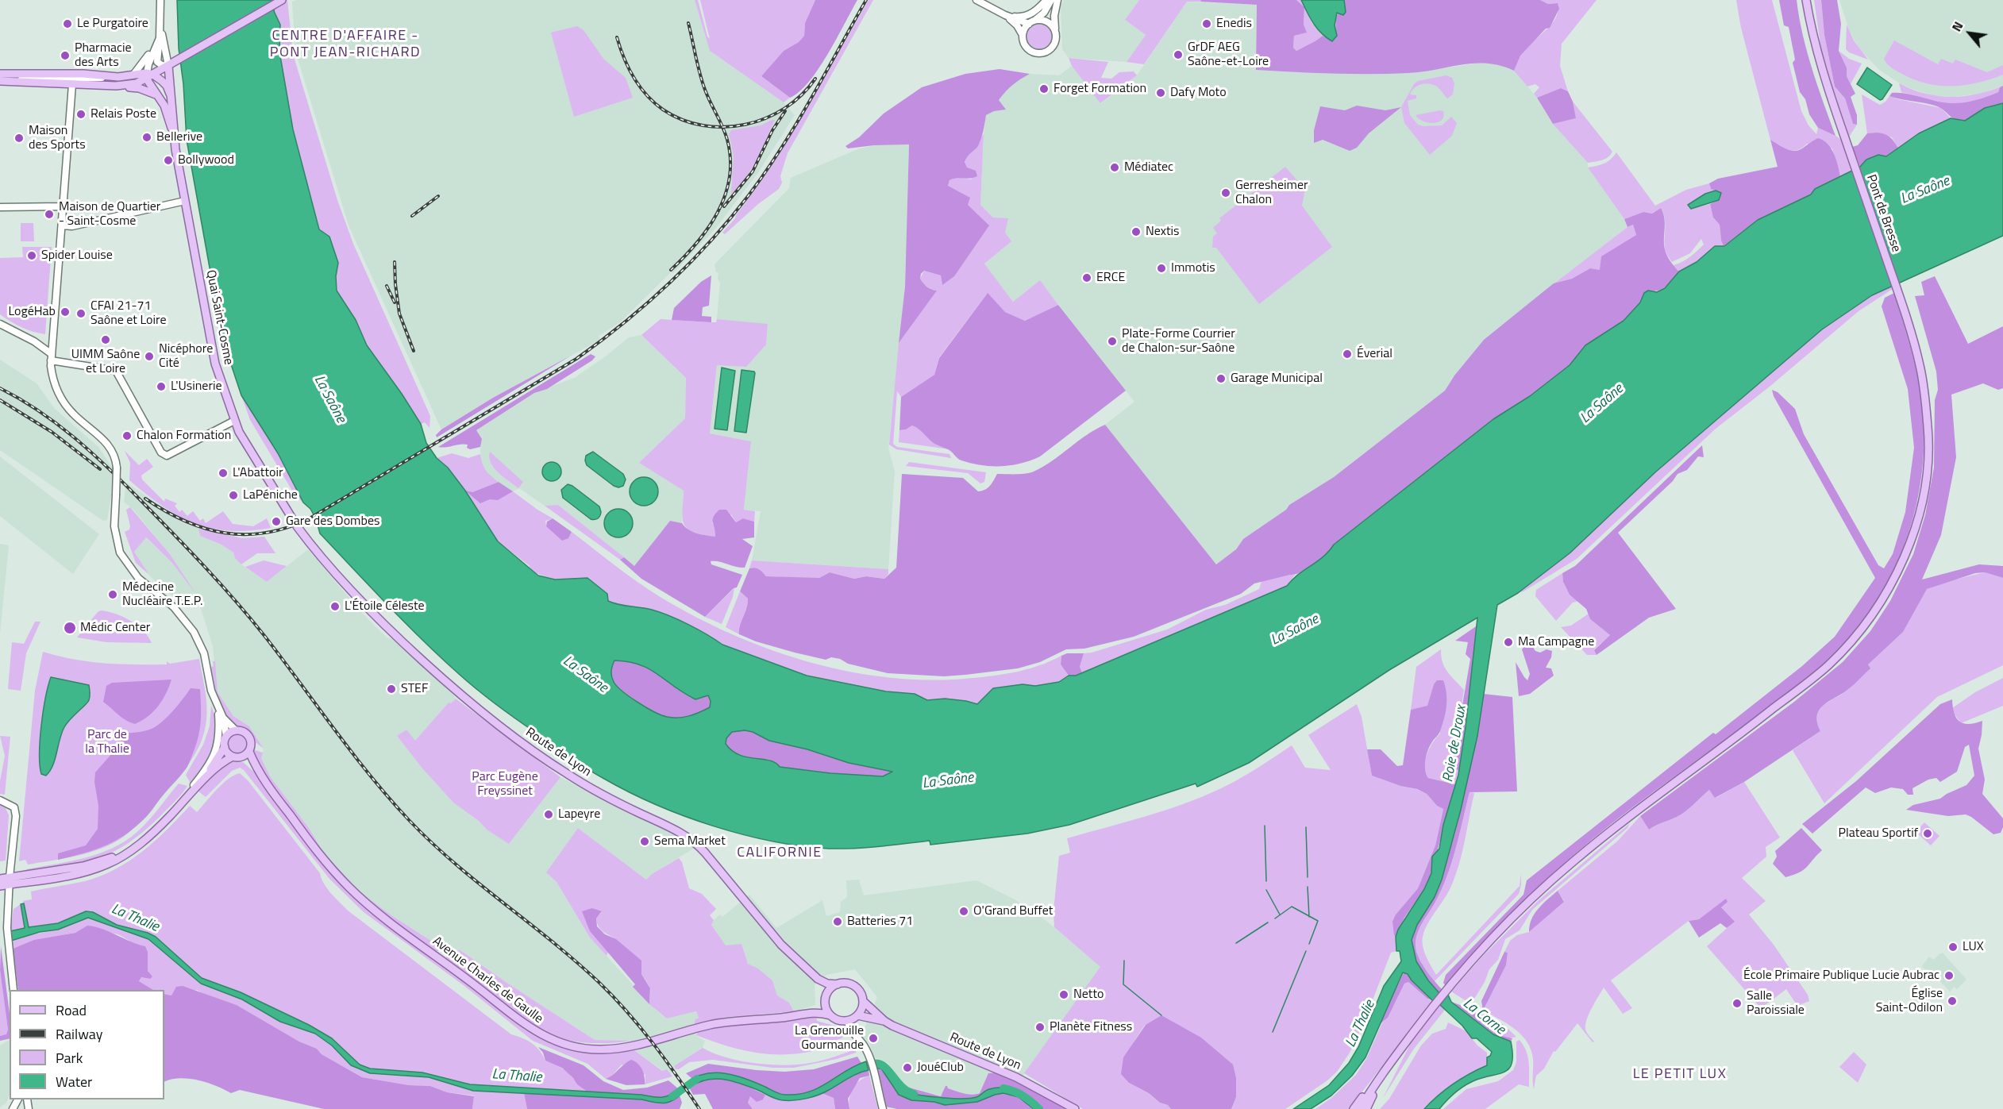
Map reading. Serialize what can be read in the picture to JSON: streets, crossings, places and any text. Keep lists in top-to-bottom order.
{
  "streets": {
    "main road": [
      "Pont de Bresse",
      "Quai Saint-Cosme",
      "Route de Lyon",
      "Avenue Charles de Gaulle"
    ]
  },
  "crossings": [
    ["Quai Saint-Cosme", "Route de Lyon"]
  ],
  "districts": ["CENTRE D'AFFAIRE - PONT JEAN-RICHARD", "CALIFORNIE", "LE PETIT LUX"],
  "water": [
    "La Saône",
    "Roie de Droux",
    "La Thalie",
    "La Corne"
  ],
  "parks": ["Parc de la Thalie", "Parc Eugène Freyssinet"],
  "places": [
    "Le Purgatoire",
    "Enedis",
    "GrDF AEG Saône-et-Loire",
    "Pharmacie des Arts",
    "Forget Formation",
    "Dafy Moto",
    "Relais Poste",
    "Bellerive",
    "Maison des Sports",
    "Bollywood",
    "Médiatec",
    "Gerresheimer Chalon",
    "Maison de Quartier - Saint-Cosme",
    "Nextis",
    "Spider Louise",
    "Immotis",
    "ERCE",
    "LogéHab",
    "CFAI 21-71 Saône et Loire",
    "UIMM Saône et Loire",
    "Plate-Forme Courrier de Chalon-sur-Saône",
    "Éverial",
    "Nicéphore Cité",
    "Garage Municipal",
    "L'Usinerie",
    "Chalon Formation",
    "L'Abattoir",
    "LaPéniche",
    "Gare des Dombes",
    "Médecine Nucléaire T.E.P.",
    "L'Étoile Céleste",
    "Médic Center",
    "Ma Campagne",
    "STEF",
    "Lapeyre",
    "Plateau Sportif",
    "Sema Market",
    "O'Grand Buffet",
    "Batteries 71",
    "LUX",
    "École Primaire Publique Lucie Aubrac",
    "Netto",
    "Église Saint-Odilon",
    "Salle Paroissiale",
    "Planète Fitness",
    "La Grenouille Gourmande",
    "JouéClub"
  ],
  "legend": [
    "Road",
    "Railway",
    "Park",
    "Water"
  ],
  "north": "top left"
}
